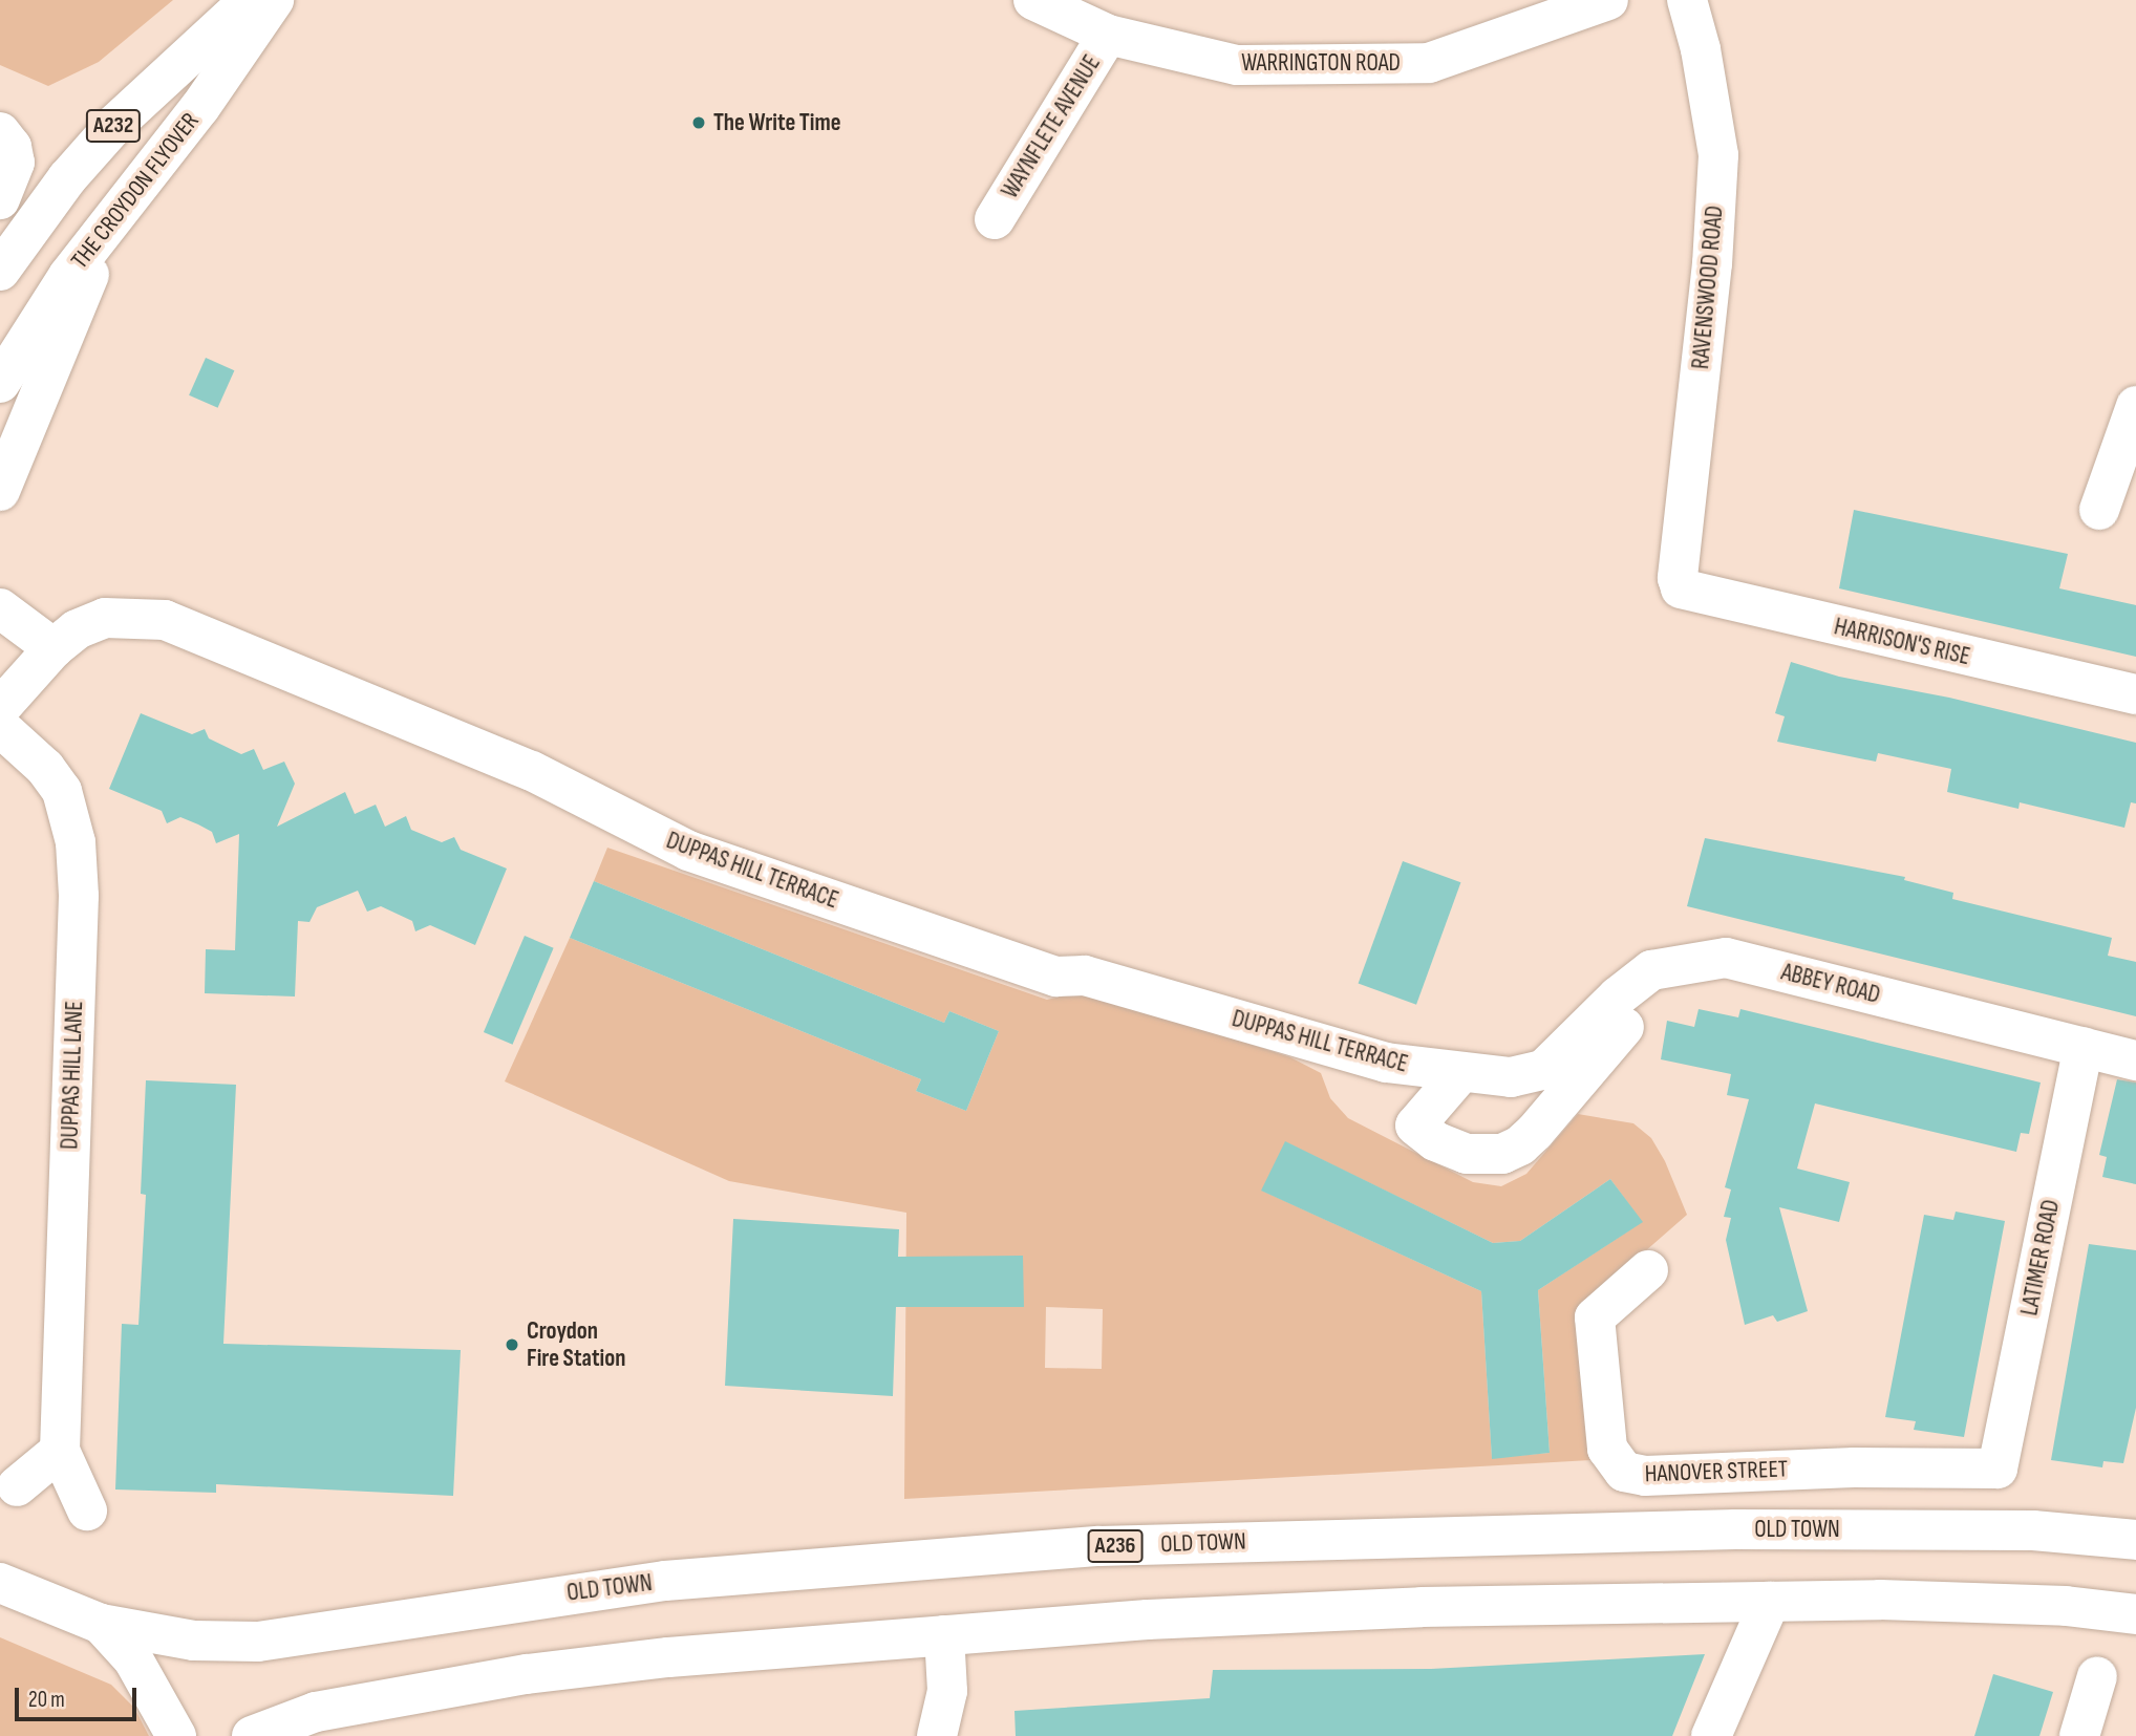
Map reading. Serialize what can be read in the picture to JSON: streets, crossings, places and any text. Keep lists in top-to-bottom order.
{
  "streets": {
    "main road": [
      "WARRINGTON ROAD",
      "A232",
      "WAYNFLETE AVENUE",
      "THE CROYDON FLYOVER",
      "RAVENSWOOD ROAD",
      "HARRISON'S RISE",
      "DUPPAS HILL TERRACE",
      "ABBEY ROAD",
      "DUPPAS HILL LANE",
      "LATIMER ROAD",
      "HANOVER STREET",
      "OLD TOWN",
      "A236"
    ]
  },
  "crossings": [
    ["WARRINGTON ROAD", "WAYNFLETE AVENUE"],
    ["RAVENSWOOD ROAD", "HARRISON'S RISE"],
    ["DUPPAS HILL TERRACE", "ABBEY ROAD"],
    ["ABBEY ROAD", "LATIMER ROAD"],
    ["LATIMER ROAD", "HANOVER STREET"]
  ],
  "places": ["The Write Time", "Croydon Fire Station"],
  "scale_bar": "20 m"
}
